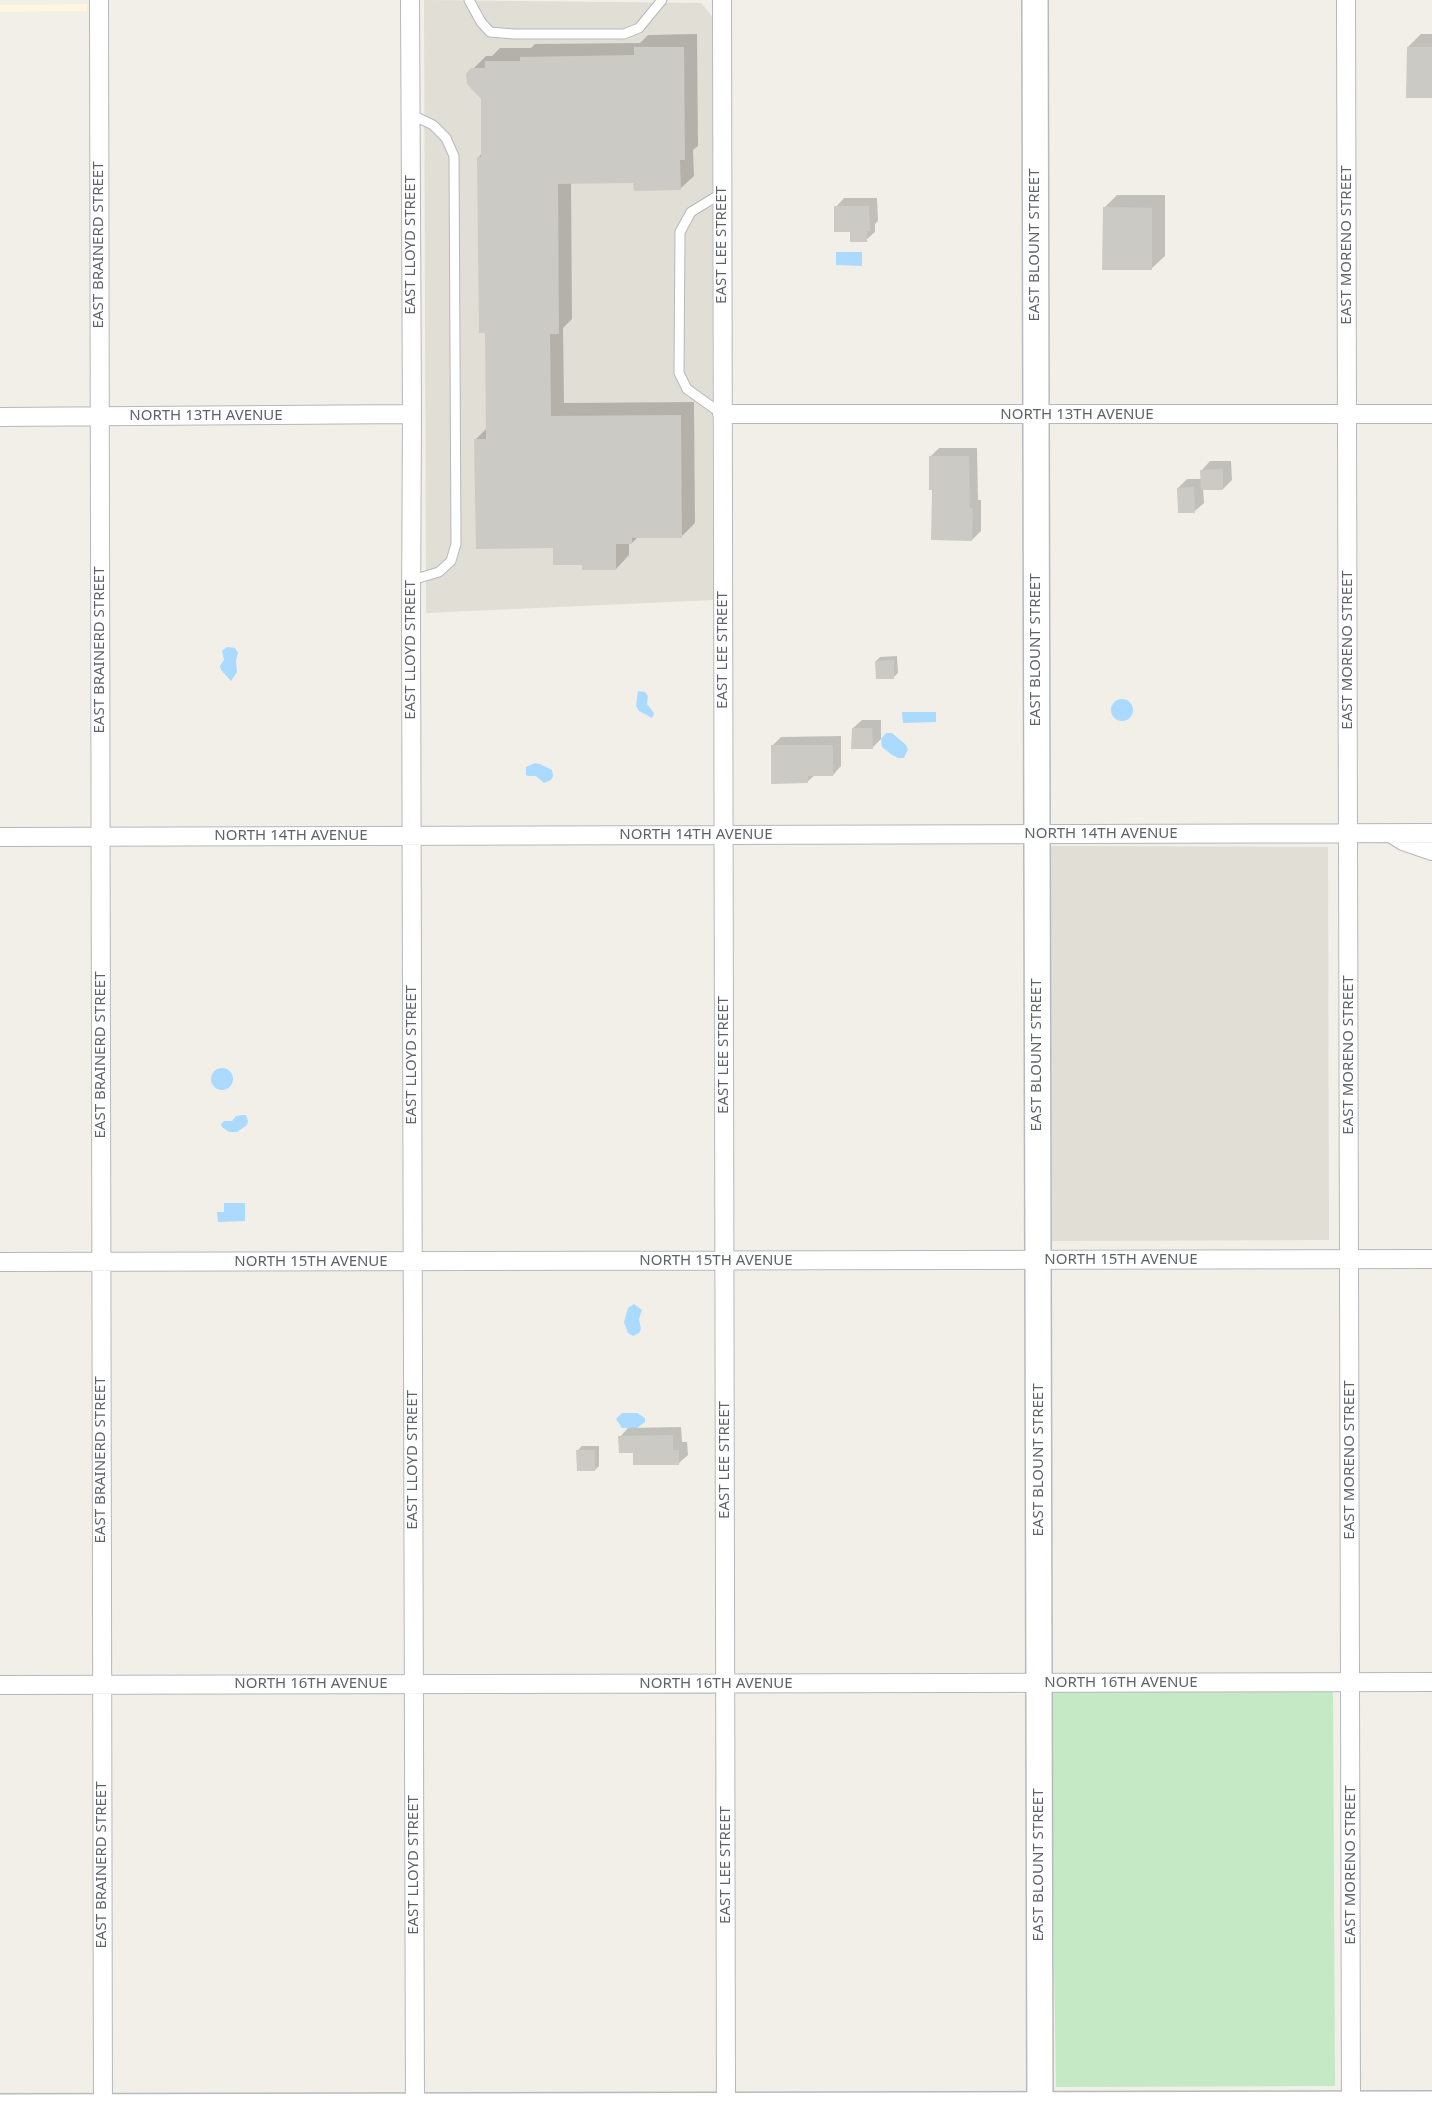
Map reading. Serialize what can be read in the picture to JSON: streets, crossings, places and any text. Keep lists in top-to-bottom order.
{
  "streets": {
    "street": [
      "EAST BRAINERD STREET",
      "EAST LLOYD STREET",
      "EAST LEE STREET",
      "EAST BLOUNT STREET",
      "EAST MORENO STREET",
      "NORTH 13TH AVENUE",
      "NORTH 14TH AVENUE",
      "NORTH 15TH AVENUE",
      "NORTH 16TH AVENUE"
    ]
  },
  "crossings": [
    ["EAST BRAINERD STREET", "NORTH 13TH AVENUE"],
    ["EAST BRAINERD STREET", "NORTH 14TH AVENUE"],
    ["EAST BRAINERD STREET", "NORTH 15TH AVENUE"],
    ["EAST BRAINERD STREET", "NORTH 16TH AVENUE"],
    ["EAST LLOYD STREET", "NORTH 13TH AVENUE"],
    ["EAST LLOYD STREET", "NORTH 14TH AVENUE"],
    ["EAST LLOYD STREET", "NORTH 15TH AVENUE"],
    ["EAST LLOYD STREET", "NORTH 16TH AVENUE"],
    ["EAST LEE STREET", "NORTH 13TH AVENUE"],
    ["EAST LEE STREET", "NORTH 14TH AVENUE"],
    ["EAST LEE STREET", "NORTH 15TH AVENUE"],
    ["EAST LEE STREET", "NORTH 16TH AVENUE"],
    ["EAST BLOUNT STREET", "NORTH 13TH AVENUE"],
    ["EAST BLOUNT STREET", "NORTH 14TH AVENUE"],
    ["EAST BLOUNT STREET", "NORTH 15TH AVENUE"],
    ["EAST BLOUNT STREET", "NORTH 16TH AVENUE"],
    ["EAST MORENO STREET", "NORTH 13TH AVENUE"],
    ["EAST MORENO STREET", "NORTH 14TH AVENUE"],
    ["EAST MORENO STREET", "NORTH 15TH AVENUE"],
    ["EAST MORENO STREET", "NORTH 16TH AVENUE"]
  ]
}
